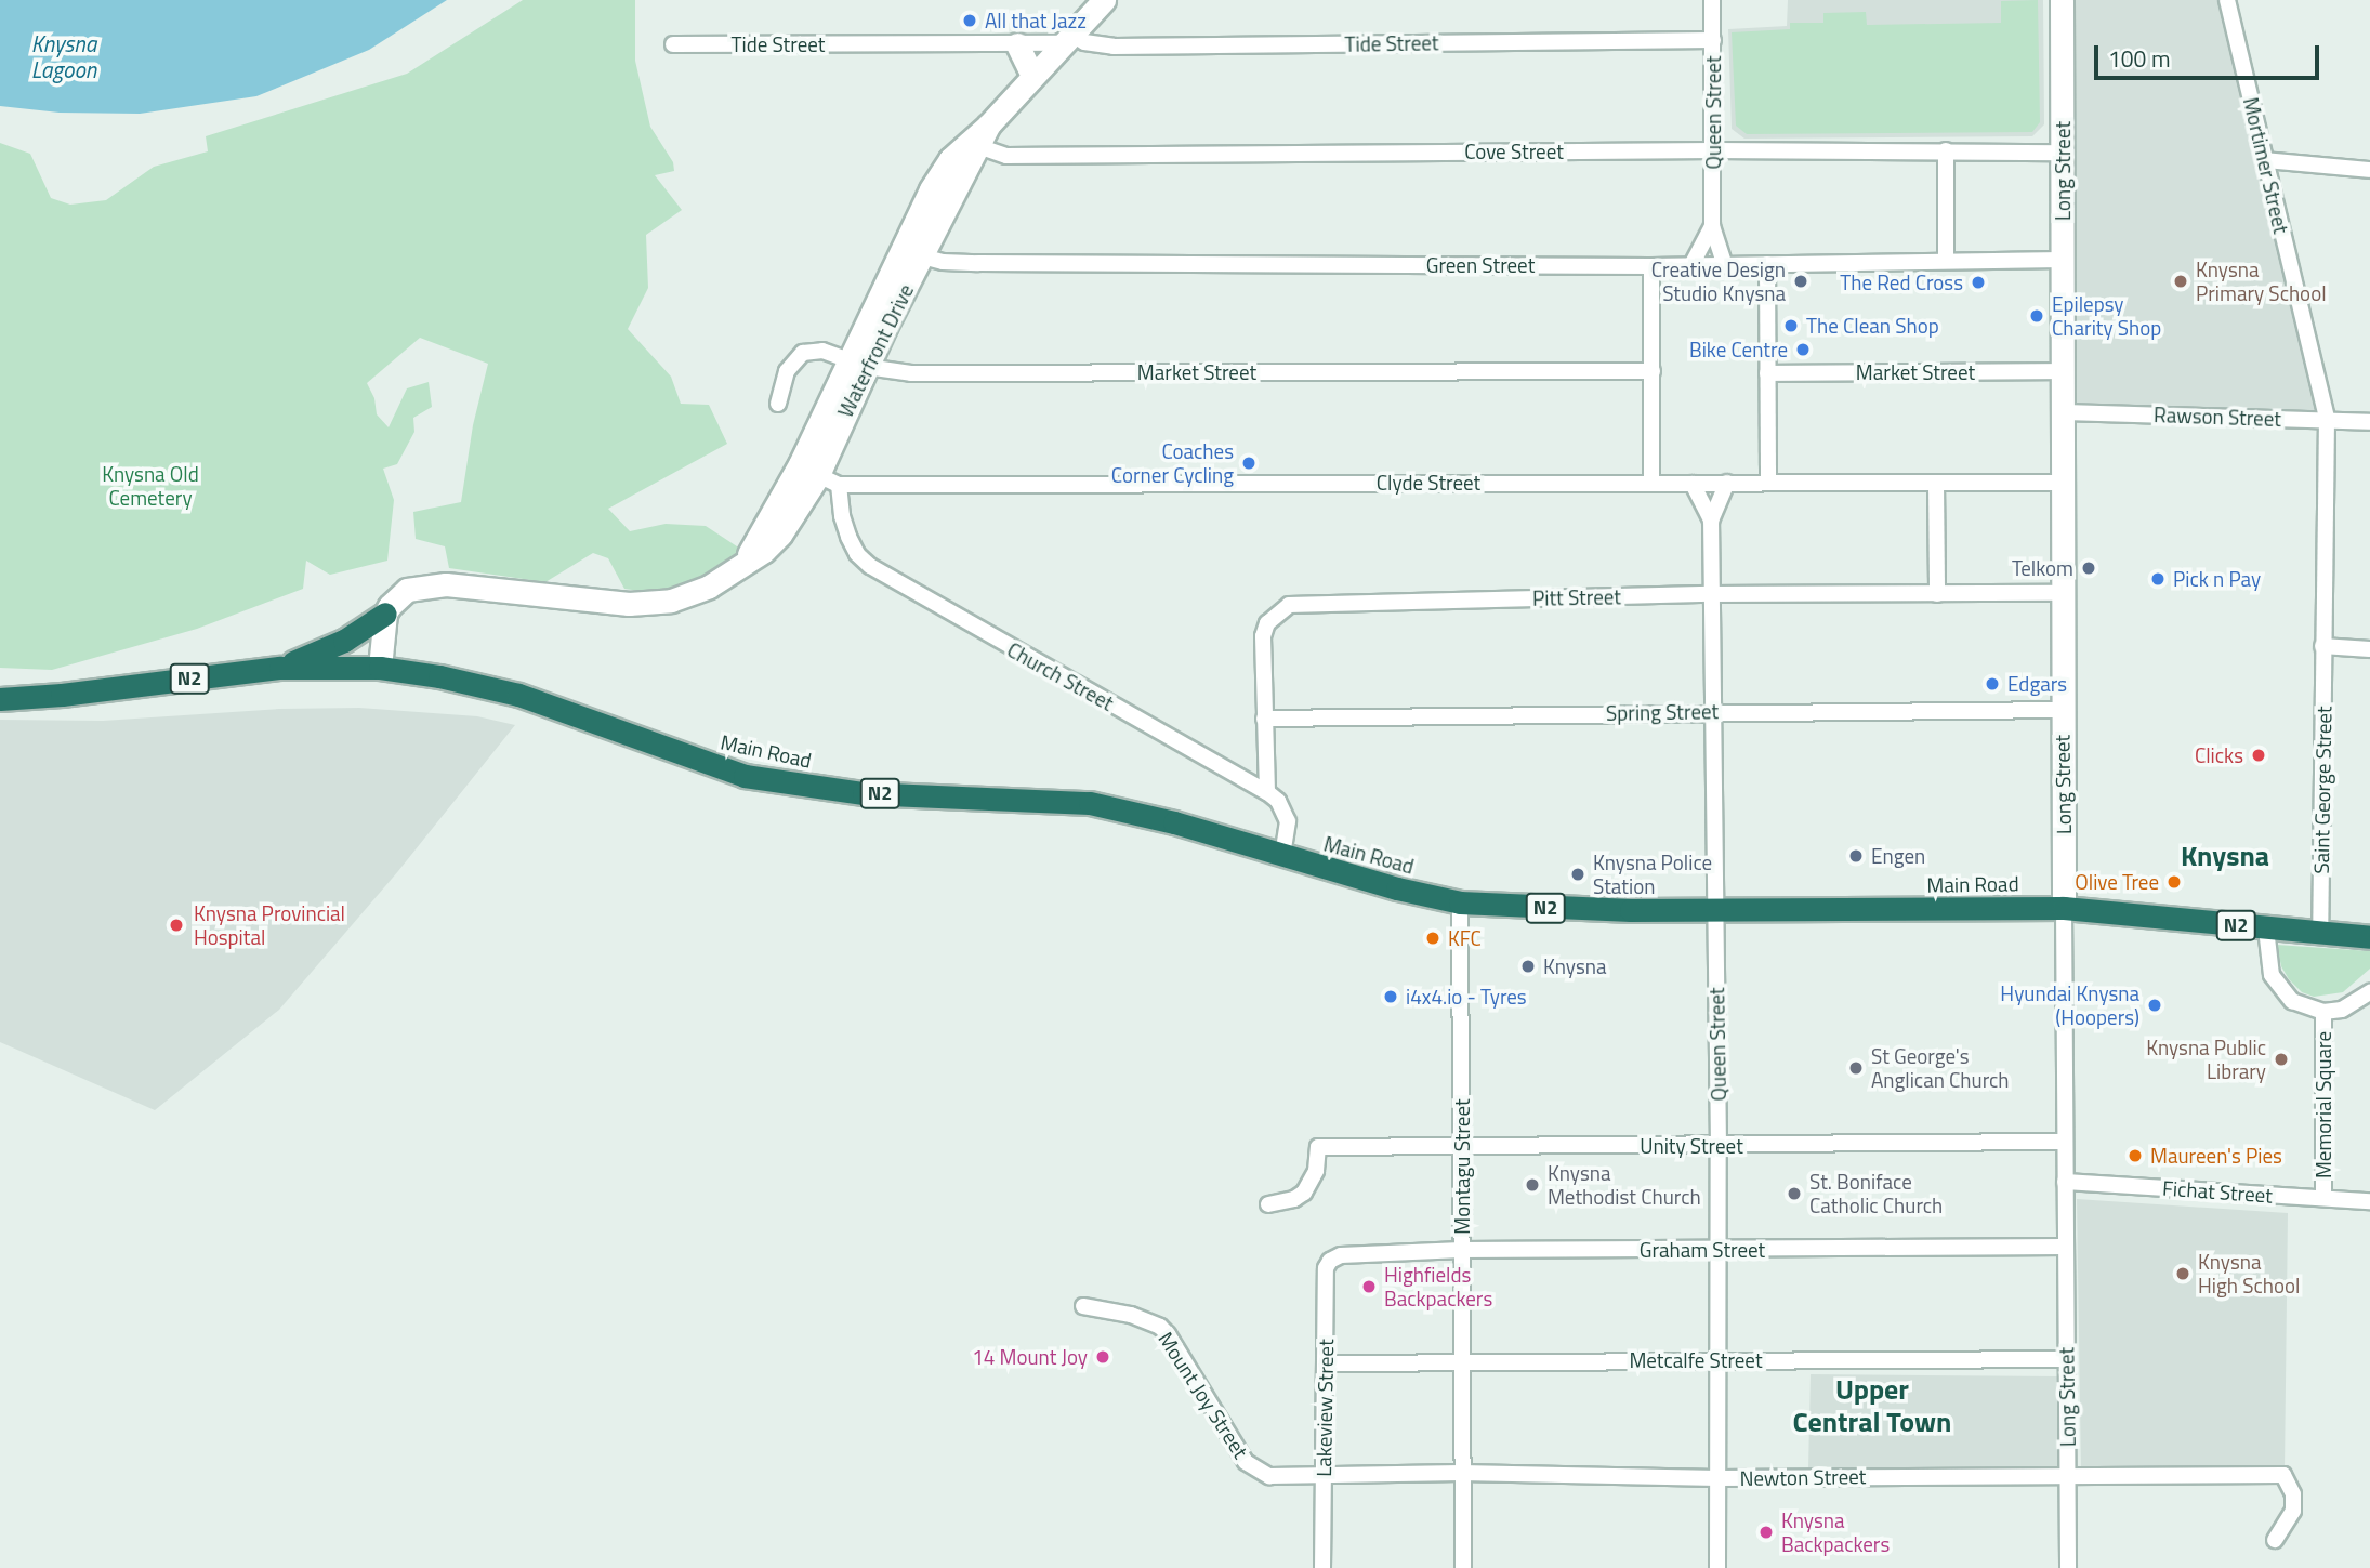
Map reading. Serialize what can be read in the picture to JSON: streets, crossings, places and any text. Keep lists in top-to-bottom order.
{
  "streets": {
    "highway": ["N2", "Main Road"],
    "street": [
      "Tide Street",
      "Queen Street",
      "Cove Street",
      "Mortimer Street",
      "Long Street",
      "Green Street",
      "Waterfront Drive",
      "Market Street",
      "Rawson Street",
      "Clyde Street",
      "Pitt Street",
      "Church Street",
      "Spring Street",
      "Saint George Street",
      "Memorial Square",
      "Unity Street",
      "Montagu Street",
      "Fichat Street",
      "Graham Street",
      "Metcalfe Street",
      "Mount Joy Street",
      "Lakeview Street",
      "Newton Street"
    ]
  },
  "crossings": [
    ["Tide Street", "Queen Street"],
    ["Tide Street", "Waterfront Drive"],
    ["Queen Street", "Cove Street"],
    ["Queen Street", "Green Street"],
    ["Queen Street", "Clyde Street"],
    ["Queen Street", "Pitt Street"],
    ["Queen Street", "Spring Street"],
    ["Queen Street", "Main Road"],
    ["Queen Street", "Unity Street"],
    ["Queen Street", "Graham Street"],
    ["Queen Street", "Metcalfe Street"],
    ["Queen Street", "Newton Street"],
    ["Cove Street", "Long Street"],
    ["Cove Street", "Waterfront Drive"],
    ["Mortimer Street", "Rawson Street"],
    ["Mortimer Street", "Saint George Street"],
    ["Long Street", "Green Street"],
    ["Long Street", "Market Street"],
    ["Long Street", "Rawson Street"],
    ["Long Street", "Clyde Street"],
    ["Long Street", "Pitt Street"],
    ["Long Street", "Spring Street"],
    ["Long Street", "Main Road"],
    ["Long Street", "Unity Street"],
    ["Long Street", "Fichat Street"],
    ["Long Street", "Graham Street"],
    ["Long Street", "Metcalfe Street"],
    ["Long Street", "Newton Street"],
    ["Green Street", "Waterfront Drive"],
    ["Waterfront Drive", "Market Street"],
    ["Waterfront Drive", "Clyde Street"],
    ["Waterfront Drive", "Church Street"],
    ["Clyde Street", "Church Street"],
    ["Pitt Street", "Church Street"],
    ["Pitt Street", "Spring Street"],
    ["Church Street", "Main Road"],
    ["N2", "Main Road"],
    ["Main Road", "Saint George Street"],
    ["Main Road", "Memorial Square"],
    ["Main Road", "Montagu Street"],
    ["Memorial Square", "Fichat Street"],
    ["Unity Street", "Montagu Street"],
    ["Montagu Street", "Graham Street"],
    ["Montagu Street", "Metcalfe Street"],
    ["Montagu Street", "Newton Street"],
    ["Graham Street", "Lakeview Street"],
    ["Metcalfe Street", "Lakeview Street"],
    ["Mount Joy Street", "Lakeview Street"],
    ["Mount Joy Street", "Newton Street"],
    ["Lakeview Street", "Newton Street"]
  ],
  "districts": ["Knysna", "Upper Central Town"],
  "water": ["Knysna Lagoon"],
  "parks": ["Knysna Old Cemetery"],
  "places": [
    "All that Jazz",
    "Creative Design Studio Knysna",
    "Knysna Primary School",
    "The Red Cross",
    "Epilepsy Charity Shop",
    "The Clean Shop",
    "Bike Centre",
    "Coaches Corner Cycling",
    "Telkom",
    "Pick n Pay",
    "Edgars",
    "Clicks",
    "Engen",
    "Knysna Police Station",
    "Olive Tree",
    "Knysna Provincial Hospital",
    "KFC",
    "Knysna",
    "i4x4.io - Tyres",
    "Hyundai Knysna (Hoopers)",
    "Knysna Public Library",
    "St George's Anglican Church",
    "Maureen's Pies",
    "Knysna Methodist Church",
    "St. Boniface Catholic Church",
    "Knysna High School",
    "Highfields Backpackers",
    "14 Mount Joy",
    "Knysna Backpackers"
  ],
  "scale_bar": "100 m"
}
